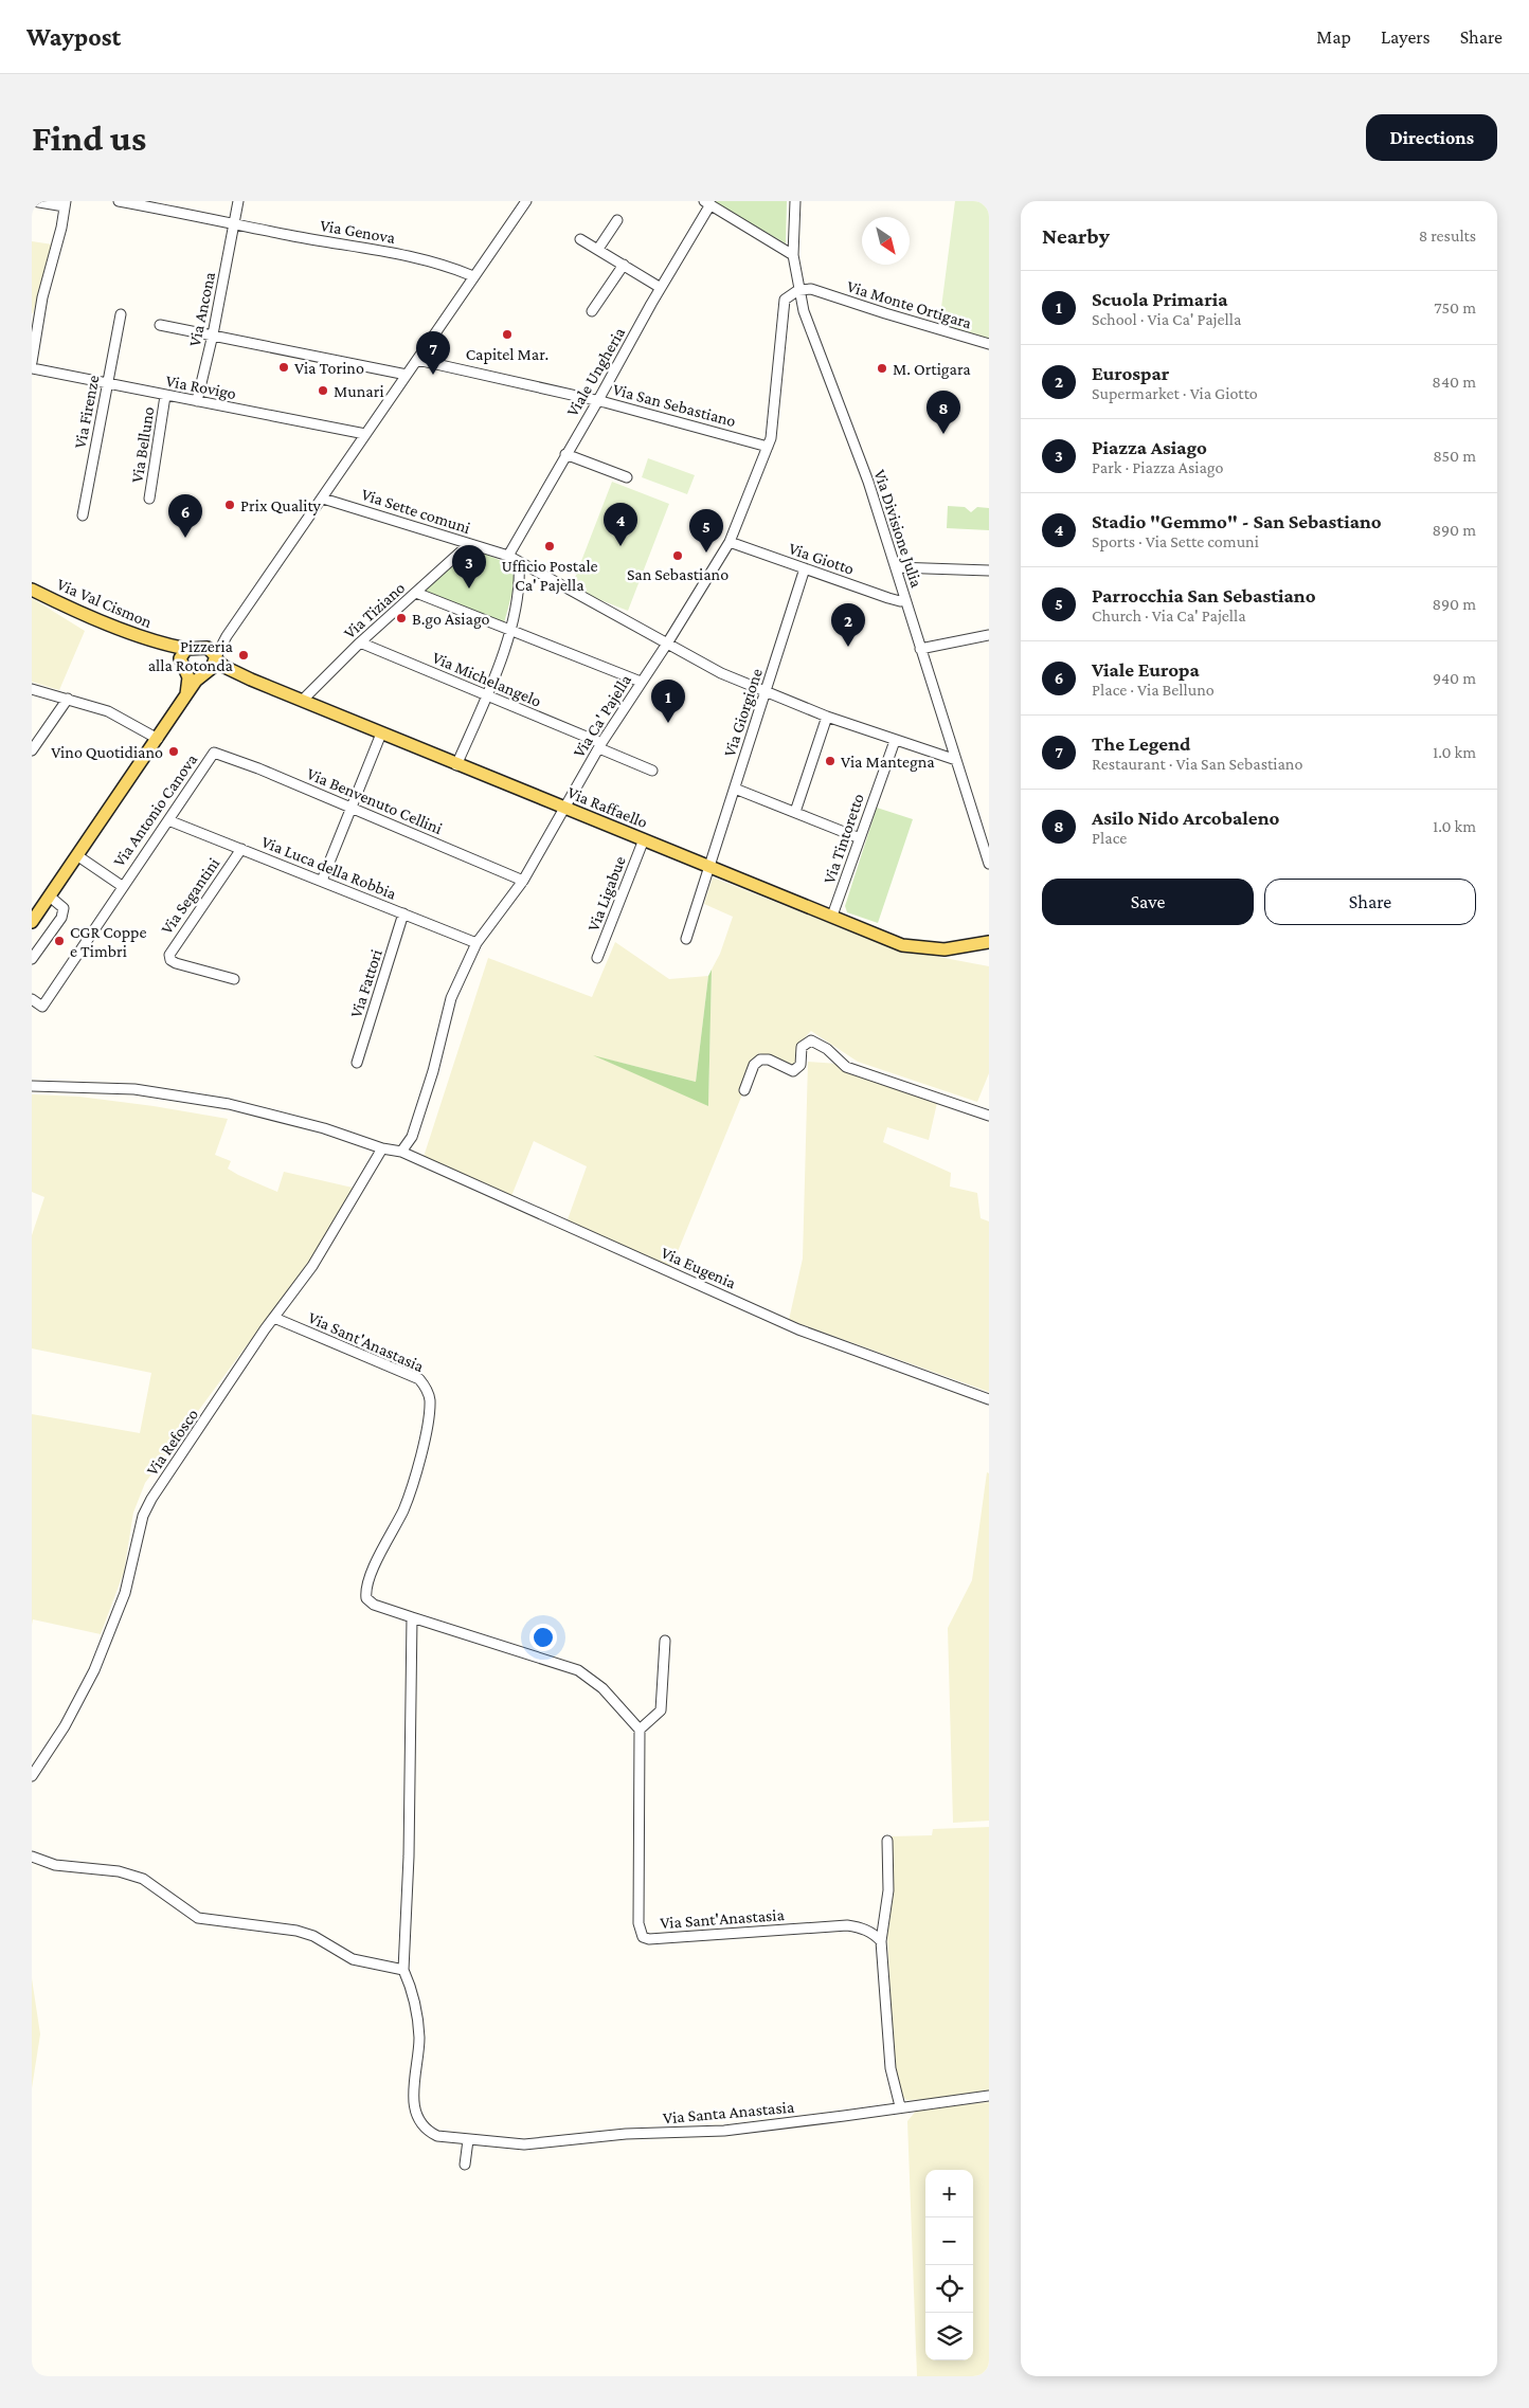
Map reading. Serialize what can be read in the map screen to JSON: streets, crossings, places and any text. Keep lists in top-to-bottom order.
{
  "streets": {
    "main road": ["Via Val Cismon", "Via Raffaello"],
    "street": [
      "Via Genova",
      "Via Monte Ortigara",
      "Via Ancona",
      "Viale Ungheria",
      "Via Rovigo",
      "Via San Sebastiano",
      "Via Firenze",
      "Via Belluno",
      "Via Sette comuni",
      "Via Divisione Julia",
      "Via Giotto",
      "Via Tiziano",
      "Via Michelangelo",
      "Via Giorgione",
      "Via Ca' Pajella",
      "Via Benvenuto Cellini",
      "Via Antonio Canova",
      "Via Tintoretto",
      "Via Luca della Robbia",
      "Via Ligabue",
      "Via Segantini",
      "Via Fattori",
      "Via Eugenia",
      "Via Sant'Anastasia",
      "Via Refosco",
      "Via Santa Anastasia"
    ]
  },
  "crossings": [
    ["Via Genova", "Via Ancona"],
    ["Via Monte Ortigara", "Via Divisione Julia"],
    ["Via Monte Ortigara", "Via Ca' Pajella"],
    ["Via Ancona", "Via Rovigo"],
    ["Viale Ungheria", "Via San Sebastiano"],
    ["Viale Ungheria", "Via Sette comuni"],
    ["Via Rovigo", "Via Firenze"],
    ["Via Rovigo", "Via Belluno"],
    ["Via San Sebastiano", "Via Ca' Pajella"],
    ["Via Sette comuni", "Via Tiziano"],
    ["Via Sette comuni", "Via Ca' Pajella"],
    ["Via Divisione Julia", "Via Giotto"],
    ["Via Divisione Julia", "Via Ca' Pajella"],
    ["Via Giotto", "Via Giorgione"],
    ["Via Giotto", "Via Ca' Pajella"],
    ["Via Val Cismon", "Via Raffaello"],
    ["Via Tiziano", "Via Michelangelo"],
    ["Via Tiziano", "Via Raffaello"],
    ["Via Michelangelo", "Via Ca' Pajella"],
    ["Via Giorgione", "Via Raffaello"],
    ["Via Ca' Pajella", "Via Benvenuto Cellini"],
    ["Via Ca' Pajella", "Via Raffaello"],
    ["Via Ca' Pajella", "Via Luca della Robbia"],
    ["Via Ca' Pajella", "Via Eugenia"],
    ["Via Benvenuto Cellini", "Via Antonio Canova"],
    ["Via Raffaello", "Via Tintoretto"],
    ["Via Raffaello", "Via Ligabue"],
    ["Via Antonio Canova", "Via Luca della Robbia"],
    ["Via Luca della Robbia", "Via Segantini"],
    ["Via Luca della Robbia", "Via Fattori"],
    ["Via Sant'Anastasia", "Via Refosco"]
  ],
  "places": [
    "Capitel Mar.",
    "Via Torino",
    "M. Ortigara",
    "Munari",
    "Prix Quality",
    "Ufficio Postale Ca' Pajella",
    "San Sebastiano",
    "B.go Asiago",
    "Pizzeria alla Rotonda",
    "Vino Quotidiano",
    "Via Mantegna",
    "CGR Coppe e Timbri"
  ],
  "north": "bottom right",
  "page": {
    "header": "Waypost",
    "nav": ["Map", "Layers", "Share"],
    "buttons": [
      "Directions",
      ["Save", "Share"]
    ],
    "title": "Find us",
    "heading": ["Nearby", "8 results"],
    "list": [
      {
        "mark": "1",
        "name": "Scuola Primaria",
        "note": "School · Via Ca' Pajella",
        "value": "750 m"
      },
      {
        "mark": "2",
        "name": "Eurospar",
        "note": "Supermarket · Via Giotto",
        "value": "840 m"
      },
      {
        "mark": "3",
        "name": "Piazza Asiago",
        "note": "Park · Piazza Asiago",
        "value": "850 m"
      },
      {
        "mark": "4",
        "name": "Stadio \"Gemmo\" - San Sebastiano",
        "note": "Sports · Via Sette comuni",
        "value": "890 m"
      },
      {
        "mark": "5",
        "name": "Parrocchia San Sebastiano",
        "note": "Church · Via Ca' Pajella",
        "value": "890 m"
      },
      {
        "mark": "6",
        "name": "Viale Europa",
        "note": "Place · Via Belluno",
        "value": "940 m"
      },
      {
        "mark": "7",
        "name": "The Legend",
        "note": "Restaurant · Via San Sebastiano",
        "value": "1.0 km"
      },
      {
        "mark": "8",
        "name": "Asilo Nido Arcobaleno",
        "note": "Place",
        "value": "1.0 km"
      }
    ],
    "pins": [
      "7",
      "8",
      "6",
      "4",
      "5",
      "3",
      "2",
      "1"
    ],
    "map_buttons": ["+", "−"]
  }
}
